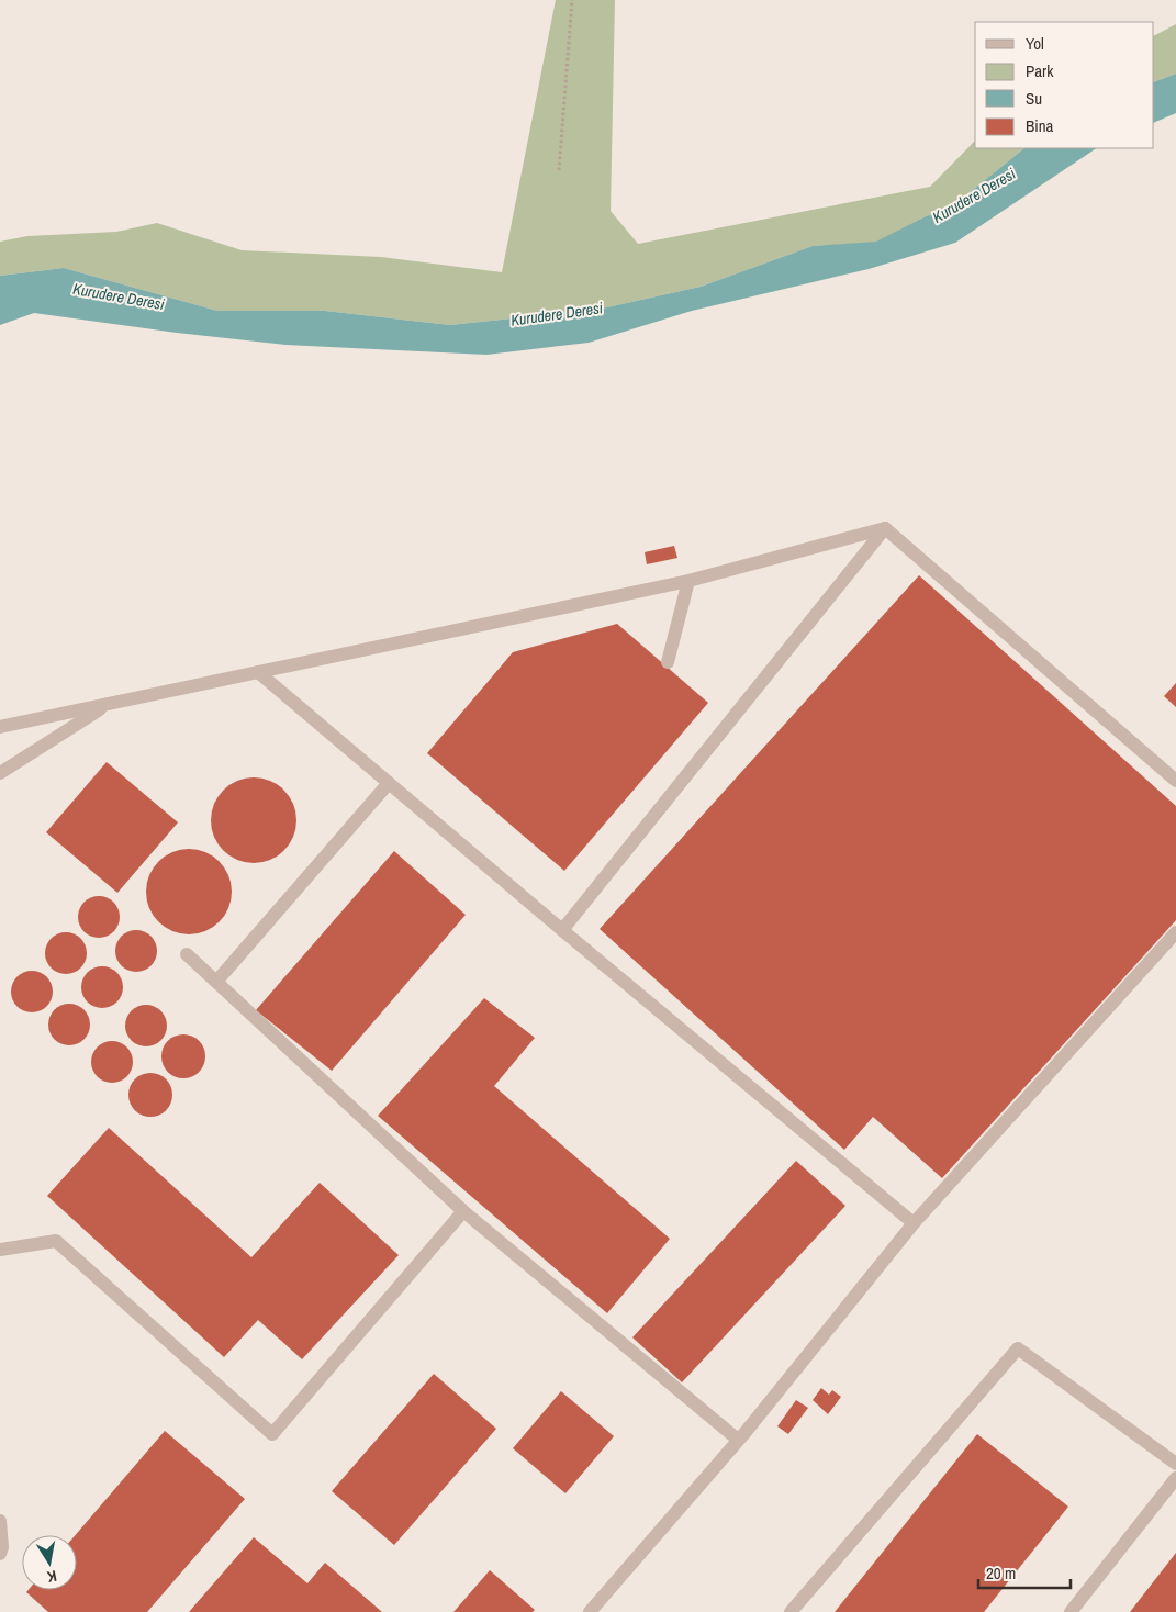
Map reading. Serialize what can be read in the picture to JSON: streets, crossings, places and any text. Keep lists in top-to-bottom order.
{
  "water": ["Kurudere Deresi"],
  "legend": [
    "Yol",
    "Park",
    "Su",
    "Bina"
  ],
  "scale_bar": "20 m",
  "north": "bottom"
}
